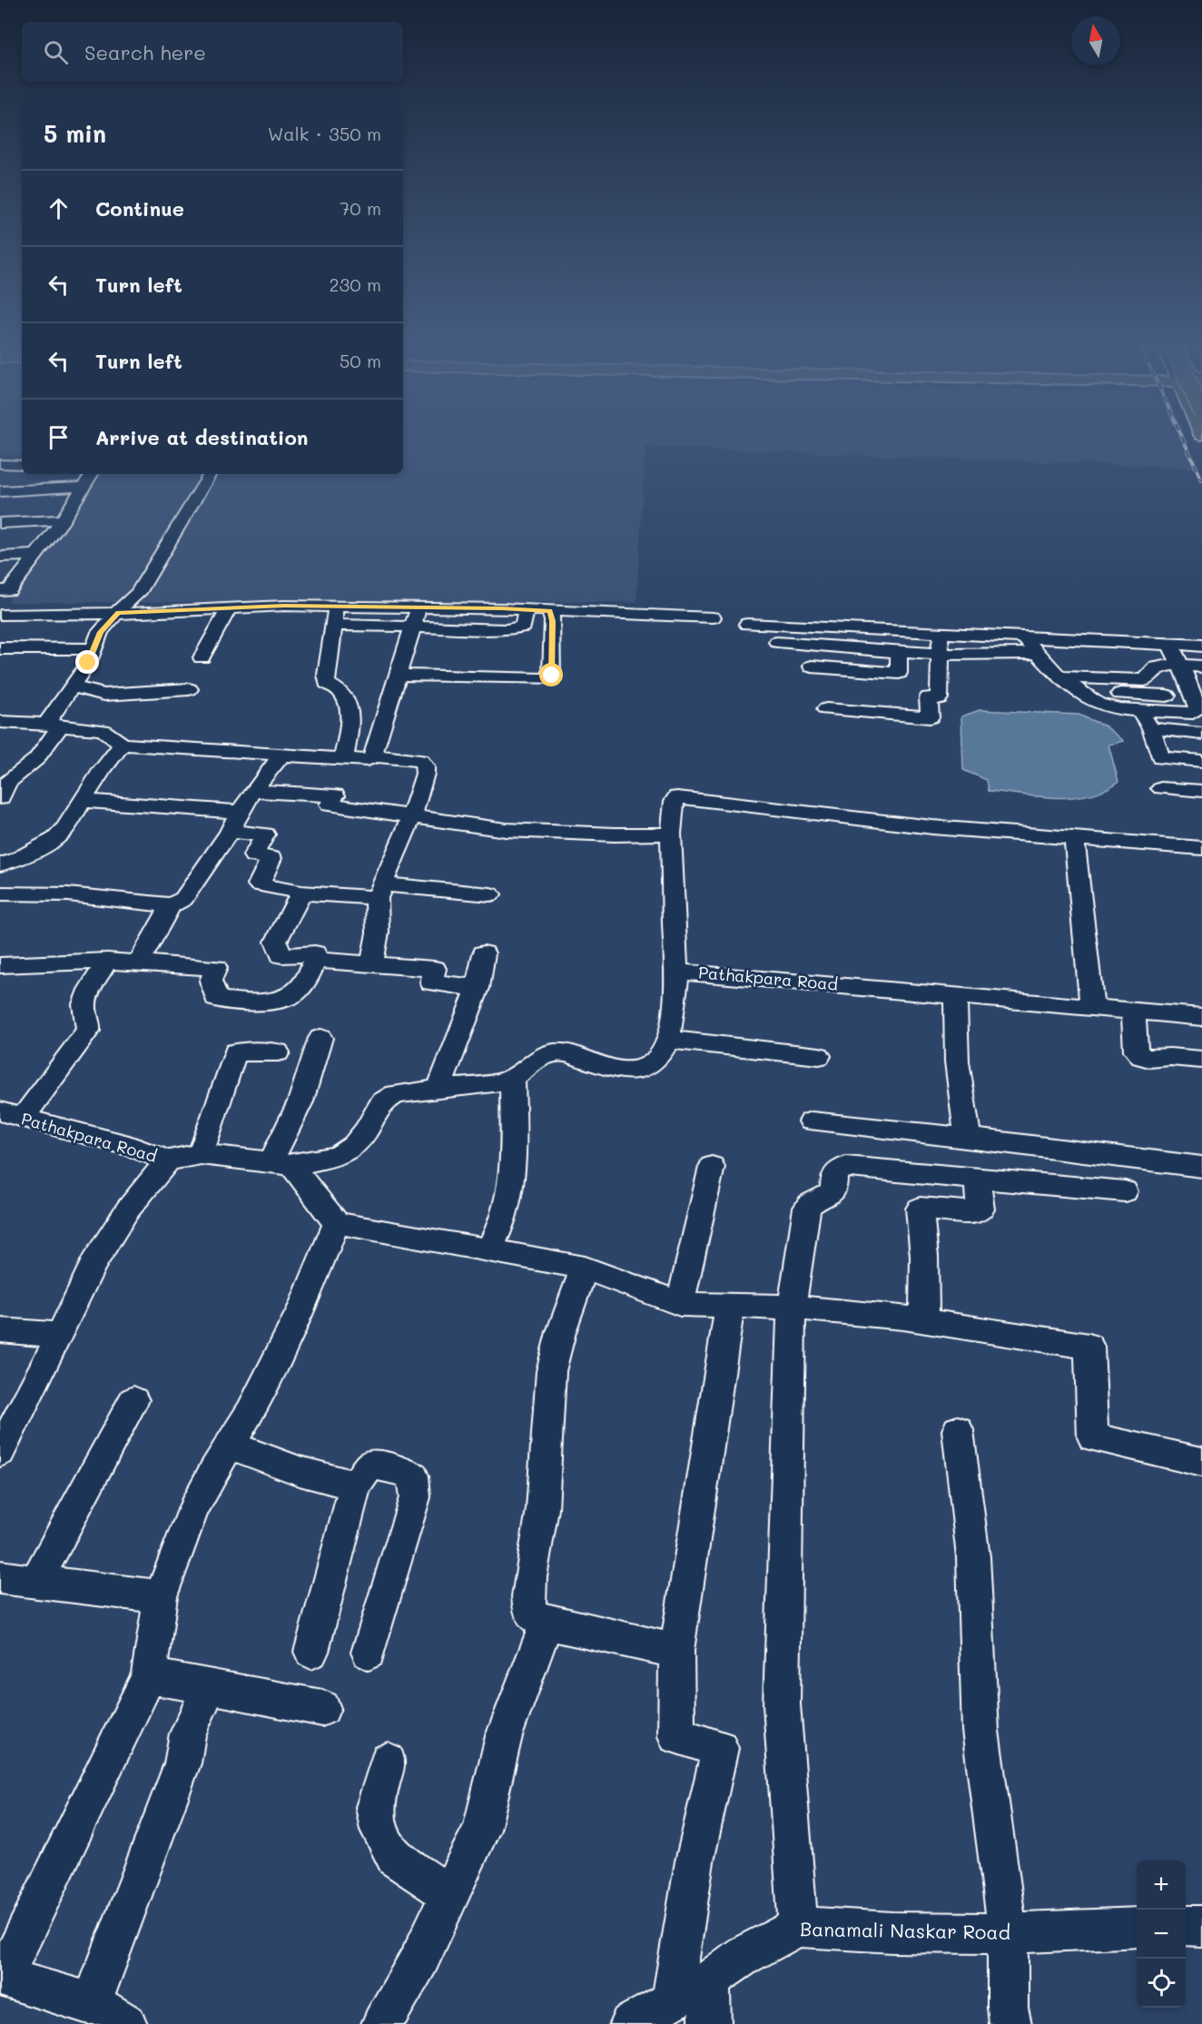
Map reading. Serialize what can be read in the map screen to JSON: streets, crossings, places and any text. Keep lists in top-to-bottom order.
{
  "streets": {
    "street": ["Pathakpara Road", "Banamali Naskar Road"]
  },
  "north": "top",
  "page": {
    "search": "Search here",
    "heading": ["5 min", "Walk · 350 m"],
    "list": [
      ["Continue", "70 m"],
      ["Turn left", "230 m"],
      ["Turn left", "50 m"],
      "Arrive at destination"
    ],
    "map_buttons": ["+", "−"]
  }
}
